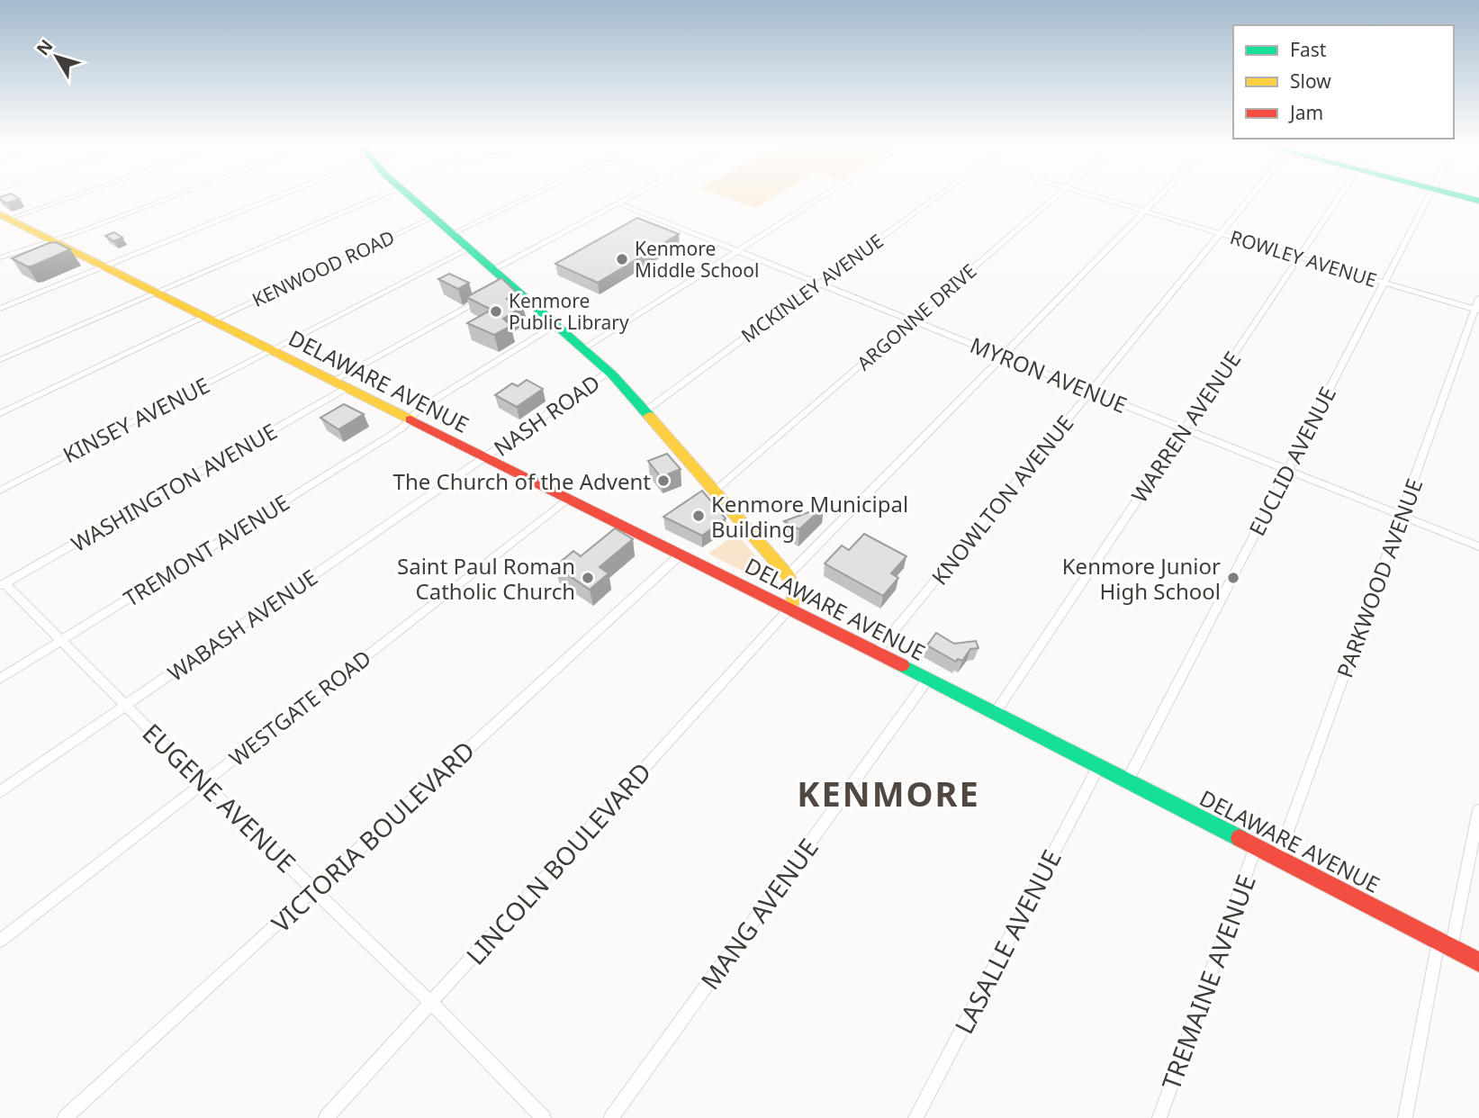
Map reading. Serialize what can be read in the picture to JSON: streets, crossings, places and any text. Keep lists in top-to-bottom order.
{
  "streets": {
    "main road": ["DELAWARE AVENUE"],
    "street": [
      "ROWLEY AVENUE",
      "KENWOOD ROAD",
      "MCKINLEY AVENUE",
      "ARGONNE DRIVE",
      "MYRON AVENUE",
      "NASH ROAD",
      "KINSEY AVENUE",
      "WARREN AVENUE",
      "EUCLID AVENUE",
      "WASHINGTON AVENUE",
      "KNOWLTON AVENUE",
      "TREMONT AVENUE",
      "PARKWOOD AVENUE",
      "WABASH AVENUE",
      "WESTGATE ROAD",
      "EUGENE AVENUE",
      "VICTORIA BOULEVARD",
      "LINCOLN BOULEVARD",
      "MANG AVENUE",
      "LASALLE AVENUE",
      "TREMAINE AVENUE"
    ]
  },
  "crossings": [
    ["ROWLEY AVENUE", "WARREN AVENUE"],
    ["ROWLEY AVENUE", "EUCLID AVENUE"],
    ["ROWLEY AVENUE", "KNOWLTON AVENUE"],
    ["ROWLEY AVENUE", "PARKWOOD AVENUE"],
    ["KENWOOD ROAD", "DELAWARE AVENUE"],
    ["MCKINLEY AVENUE", "MYRON AVENUE"],
    ["ARGONNE DRIVE", "MYRON AVENUE"],
    ["MYRON AVENUE", "WARREN AVENUE"],
    ["MYRON AVENUE", "EUCLID AVENUE"],
    ["MYRON AVENUE", "KNOWLTON AVENUE"],
    ["MYRON AVENUE", "PARKWOOD AVENUE"],
    ["DELAWARE AVENUE", "NASH ROAD"],
    ["DELAWARE AVENUE", "KINSEY AVENUE"],
    ["DELAWARE AVENUE", "WARREN AVENUE"],
    ["DELAWARE AVENUE", "EUCLID AVENUE"],
    ["DELAWARE AVENUE", "WASHINGTON AVENUE"],
    ["DELAWARE AVENUE", "KNOWLTON AVENUE"],
    ["DELAWARE AVENUE", "TREMONT AVENUE"],
    ["DELAWARE AVENUE", "PARKWOOD AVENUE"],
    ["DELAWARE AVENUE", "WABASH AVENUE"],
    ["DELAWARE AVENUE", "WESTGATE ROAD"],
    ["DELAWARE AVENUE", "VICTORIA BOULEVARD"],
    ["DELAWARE AVENUE", "LINCOLN BOULEVARD"],
    ["DELAWARE AVENUE", "MANG AVENUE"],
    ["DELAWARE AVENUE", "LASALLE AVENUE"],
    ["DELAWARE AVENUE", "TREMAINE AVENUE"],
    ["NASH ROAD", "WABASH AVENUE"],
    ["WASHINGTON AVENUE", "EUGENE AVENUE"],
    ["TREMONT AVENUE", "EUGENE AVENUE"],
    ["WABASH AVENUE", "EUGENE AVENUE"],
    ["WESTGATE ROAD", "EUGENE AVENUE"],
    ["EUGENE AVENUE", "VICTORIA BOULEVARD"],
    ["EUGENE AVENUE", "LINCOLN BOULEVARD"]
  ],
  "districts": ["KENMORE"],
  "places": [
    "Kenmore Middle School",
    "Kenmore Public Library",
    "The Church of the Advent",
    "Kenmore Municipal Building",
    "Saint Paul Roman Catholic Church",
    "Kenmore Junior High School"
  ],
  "legend": ["Fast", "Slow", "Jam"],
  "north": "top left"
}
